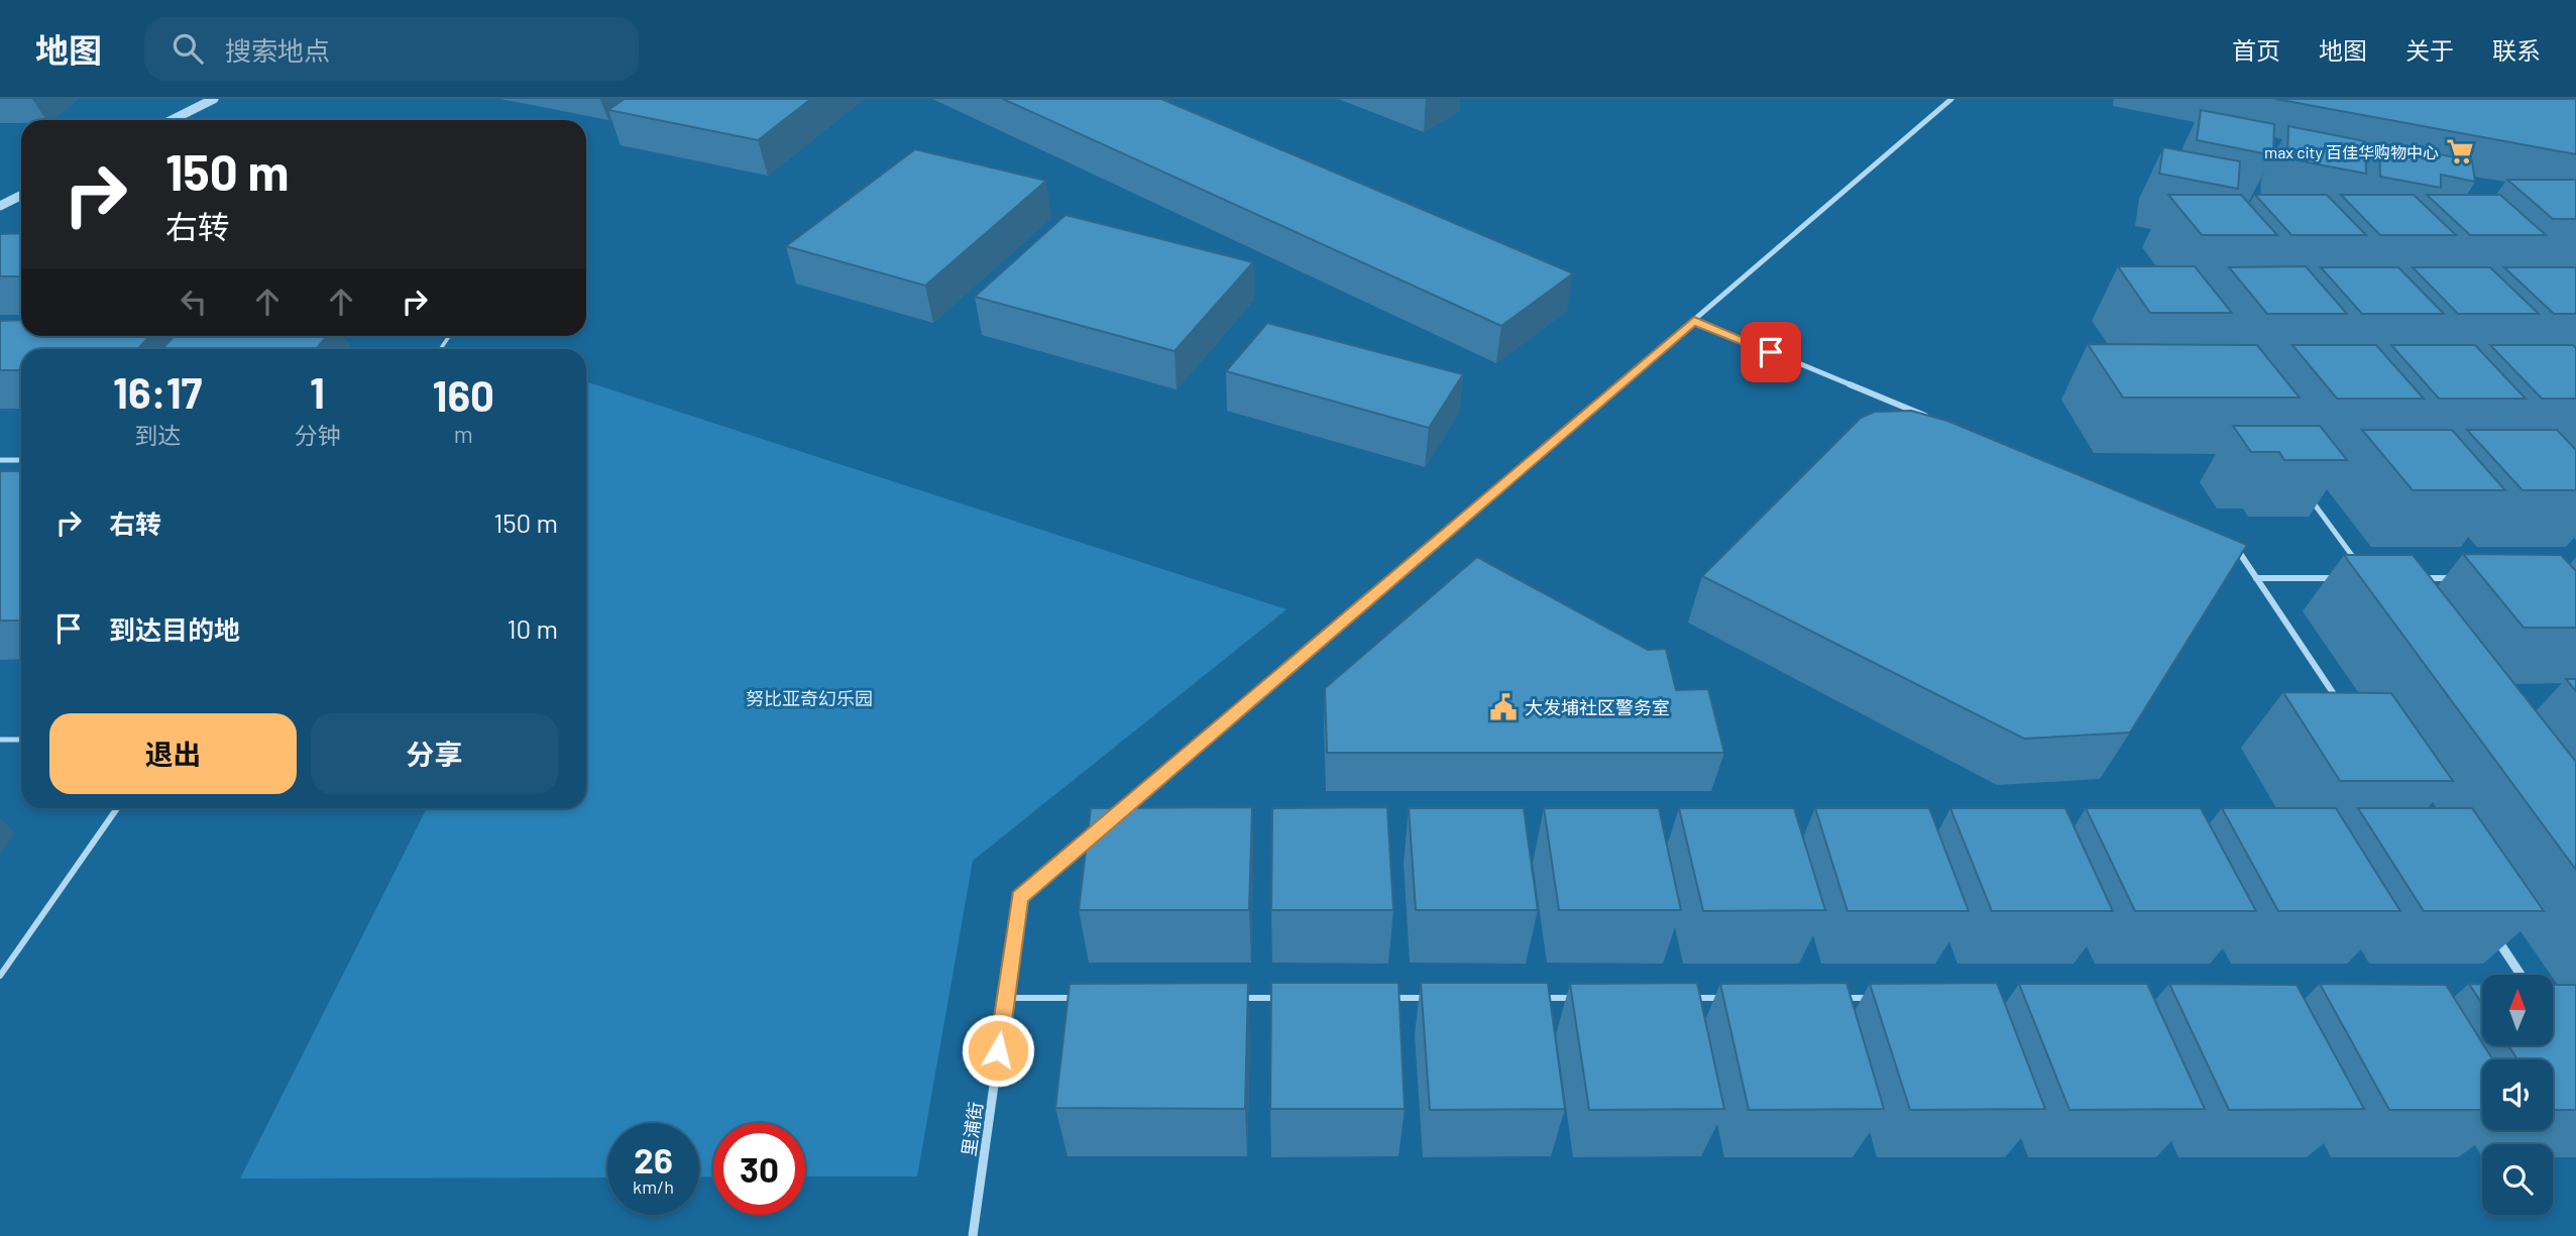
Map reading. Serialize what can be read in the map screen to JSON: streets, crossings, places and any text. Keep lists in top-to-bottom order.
{
  "streets": {
    "street": ["里浦街"]
  },
  "parks": ["努比亚奇幻乐园"],
  "places": {
    "supermarket": ["max city 百佳华购物中心"],
    "public building": ["大发埔社区警务室"]
  },
  "north": "top",
  "page": {
    "header": "地图",
    "search": "搜索地点",
    "nav": [
      "首页",
      "地图",
      "关于",
      "联系"
    ],
    "turn": ["150 m", "右转"],
    "eta": [
      "16:17",
      "到达",
      "1",
      "分钟",
      "160",
      "m"
    ],
    "list": [
      {
        "name": "右转",
        "value": "150 m"
      },
      {
        "name": "到达目的地",
        "value": "10 m"
      }
    ],
    "buttons": ["退出", "分享"],
    "speed": "26 km/h",
    "limit": "30"
  }
}
